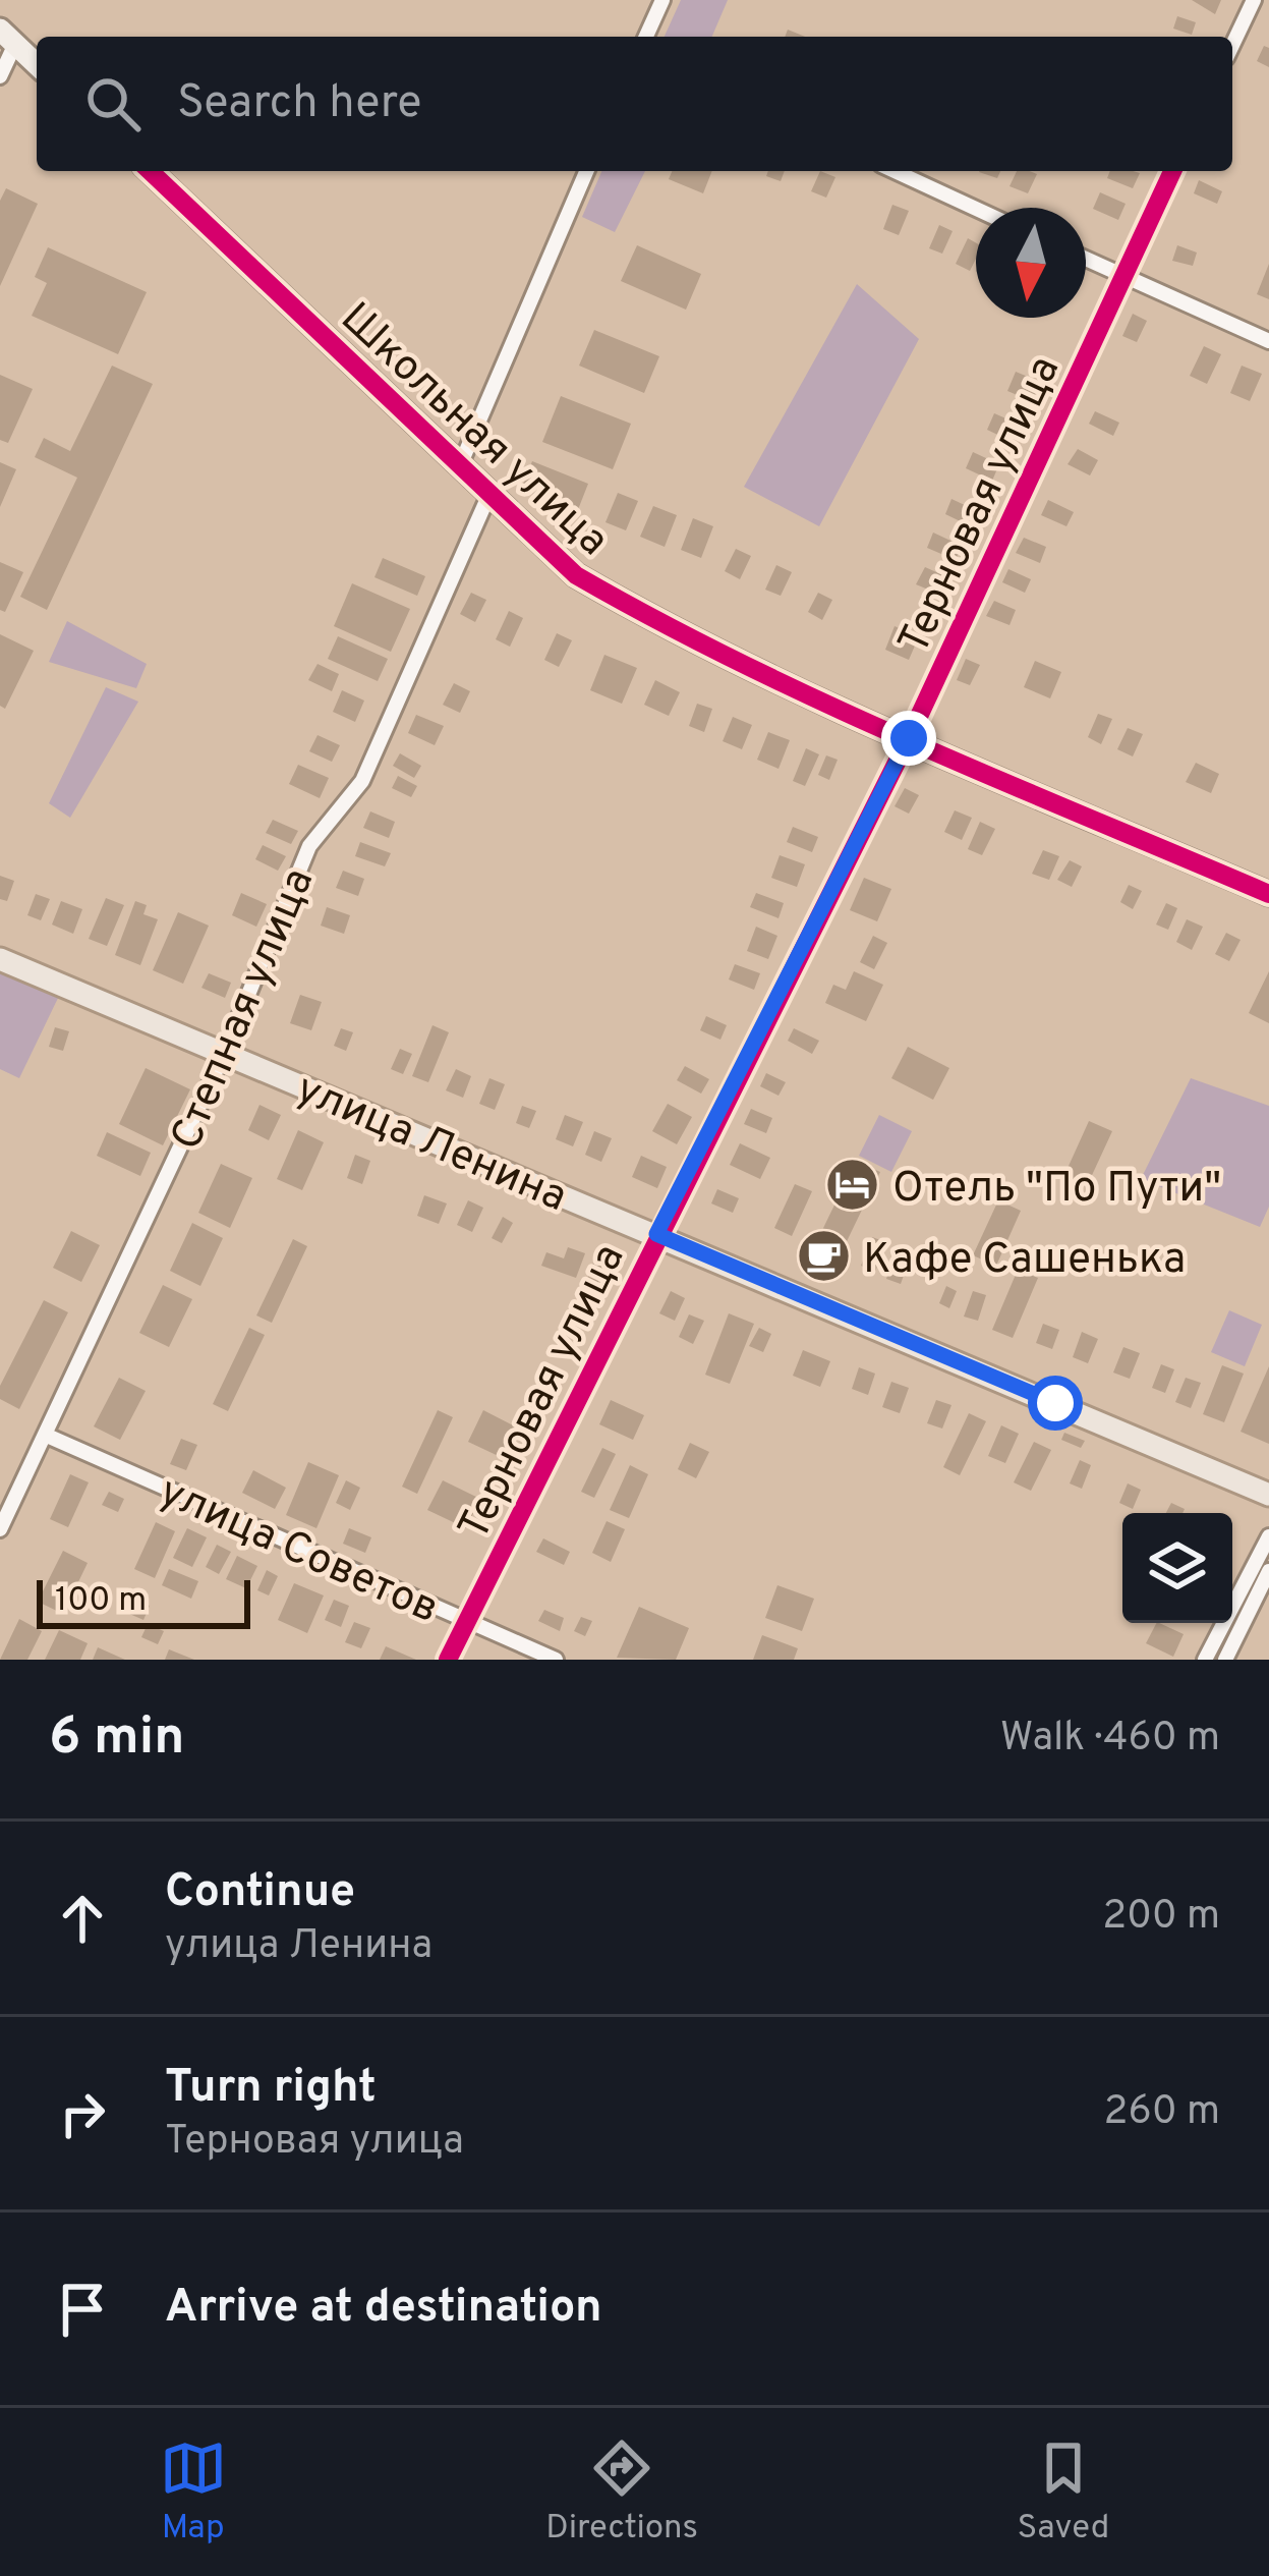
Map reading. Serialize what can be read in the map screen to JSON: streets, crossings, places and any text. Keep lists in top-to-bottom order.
{
  "streets": {
    "main road": ["улица Ленина"],
    "street": [
      "Школьная улица",
      "Терновая улица",
      "Степная улица",
      "улица Советов"
    ]
  },
  "crossings": [
    ["Школьная улица", "Терновая улица"],
    ["Школьная улица", "Степная улица"],
    ["Терновая улица", "улица Ленина"],
    ["Терновая улица", "улица Советов"],
    ["Степная улица", "улица Ленина"],
    ["Степная улица", "улица Советов"]
  ],
  "places": {
    "hotel": ["Отель \"По Пути\""],
    "cafe": ["Кафе Сашенька"]
  },
  "scale_bar": "100 m",
  "north": "bottom",
  "page": {
    "search": "Search here",
    "scale": "100 m",
    "heading": ["6 min", "Walk · 460 m"],
    "list": [
      ["Continue", "улица Ленина", "200 m"],
      ["Turn right", "Терновая улица", "260 m"],
      "Arrive at destination"
    ],
    "nav": ["Map", "Directions", "Saved"]
  }
}
